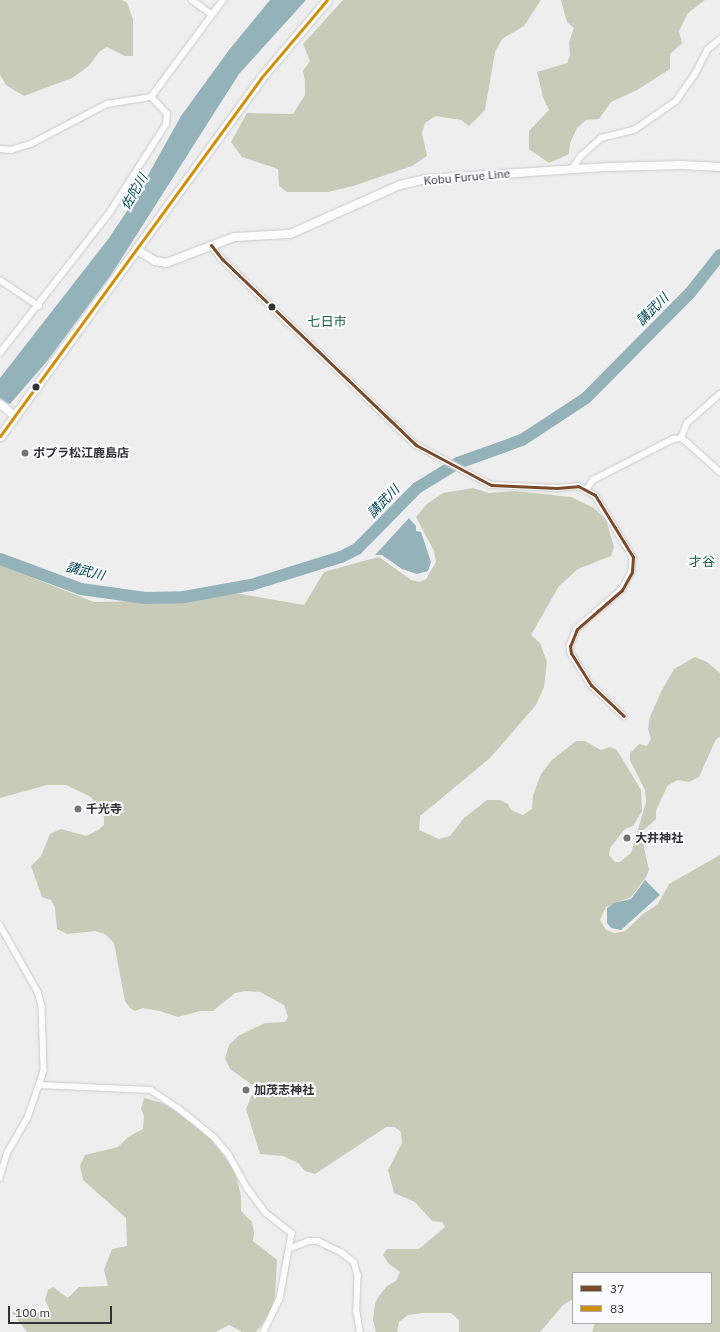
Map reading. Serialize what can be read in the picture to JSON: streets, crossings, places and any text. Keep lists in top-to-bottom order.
{
  "streets": {
    "main road": ["Kobu Furue Line"]
  },
  "districts": ["七日市", "才谷"],
  "water": ["佐陀川", "講武川"],
  "places": [
    "ポプラ松江鹿島店",
    "千光寺",
    "大井神社",
    "加茂志神社"
  ],
  "lines": ["transit line 83", "transit line 37"],
  "legend": ["37", "83"],
  "scale_bar": "100 m"
}
